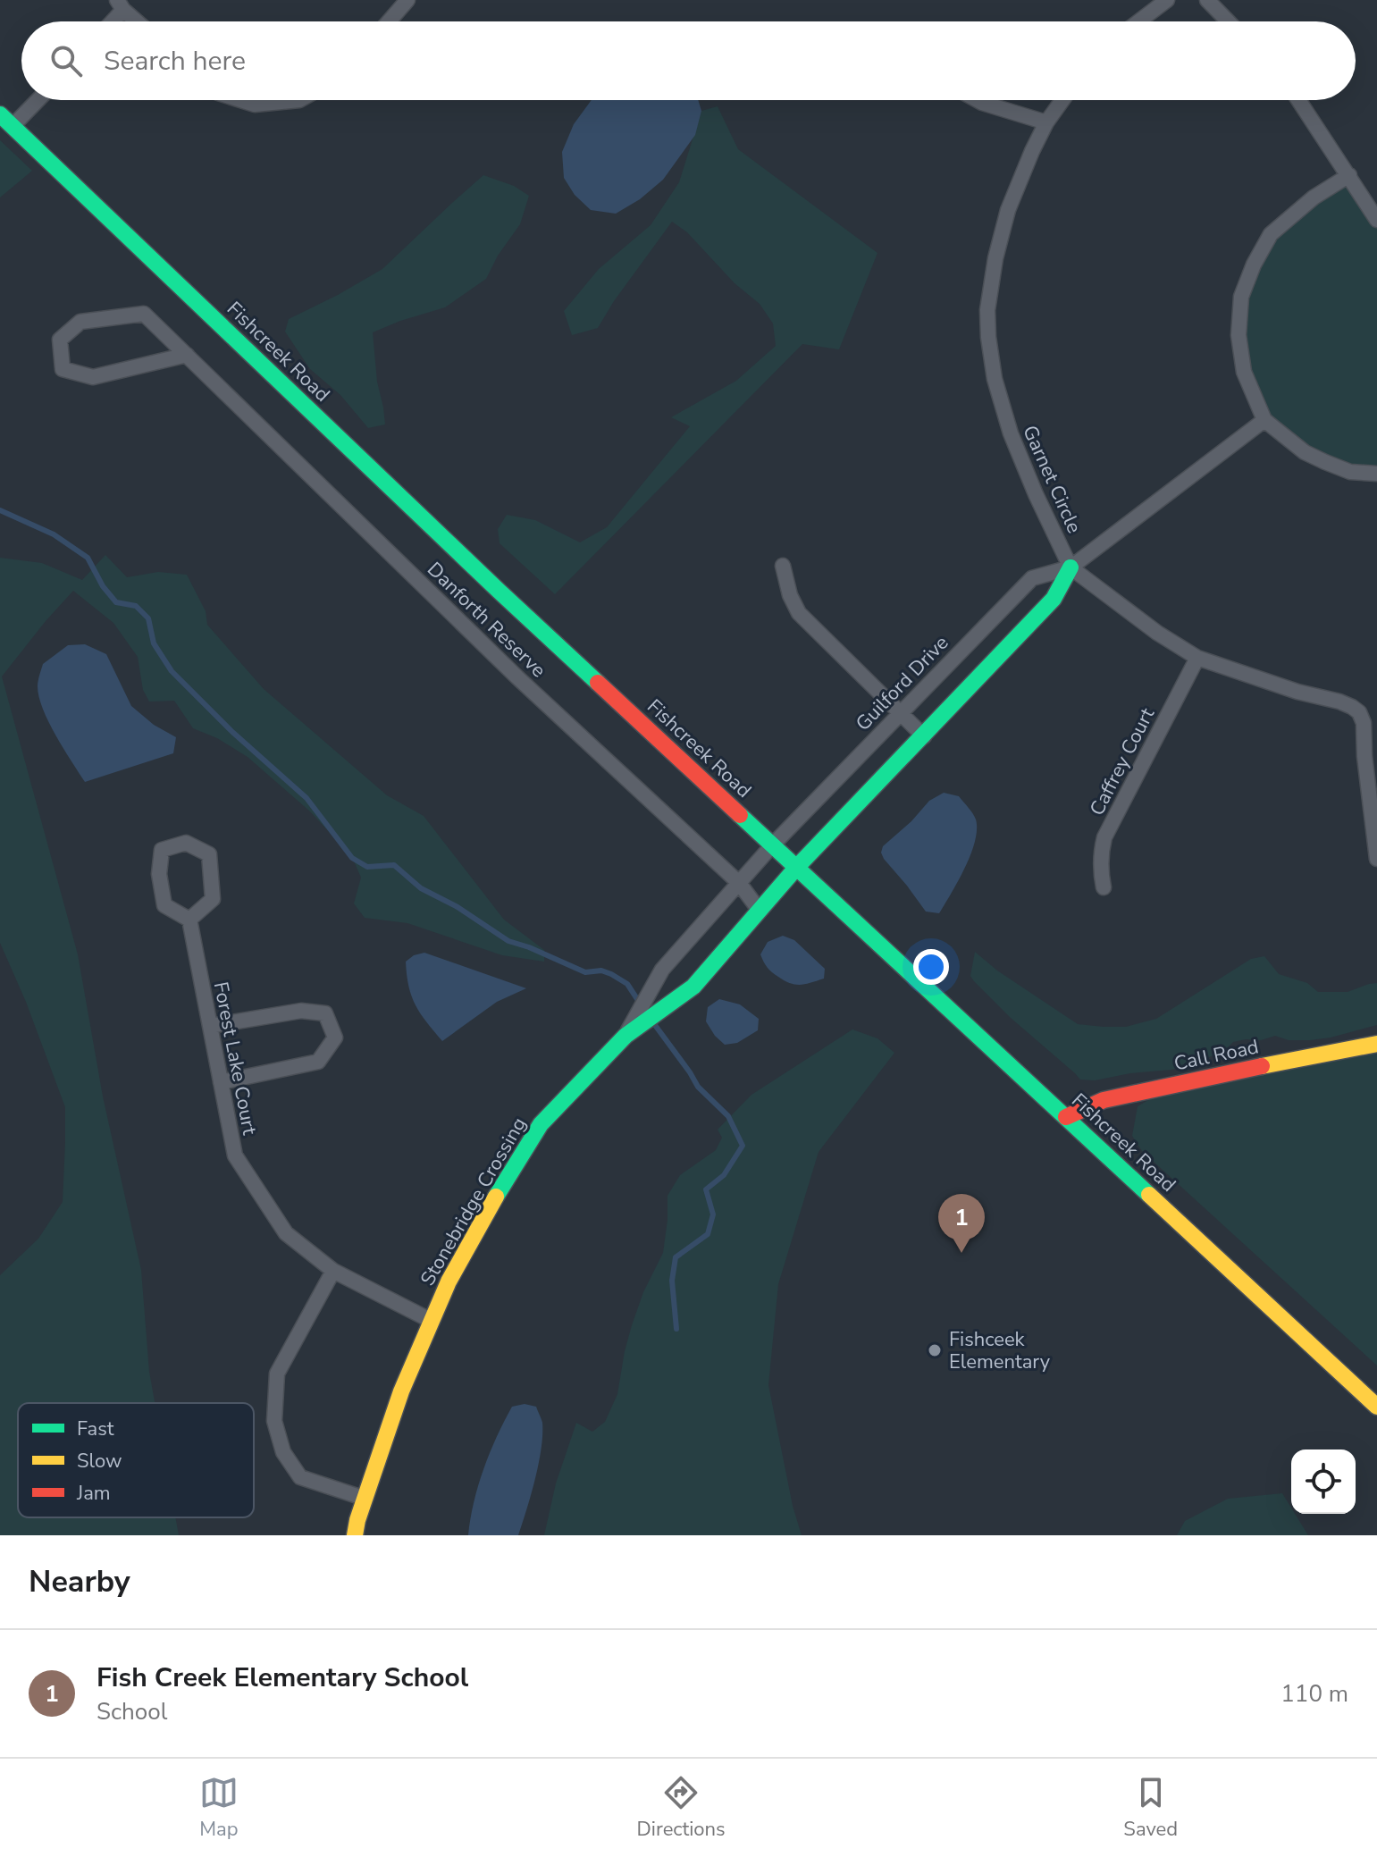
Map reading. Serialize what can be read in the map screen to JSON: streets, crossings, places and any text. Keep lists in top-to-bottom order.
{
  "streets": {
    "main road": [
      "Fishcreek Road",
      "Guilford Drive",
      "Call Road",
      "Stonebridge Crossing"
    ],
    "street": [
      "Garnet Circle",
      "Danforth Reserve",
      "Caffrey Court",
      "Forest Lake Court"
    ]
  },
  "crossings": [
    ["Fishcreek Road", "Guilford Drive"],
    ["Fishcreek Road", "Call Road"],
    ["Fishcreek Road", "Stonebridge Crossing"],
    ["Garnet Circle", "Guilford Drive"],
    ["Garnet Circle", "Caffrey Court"],
    ["Danforth Reserve", "Stonebridge Crossing"],
    ["Guilford Drive", "Stonebridge Crossing"],
    ["Forest Lake Court", "Stonebridge Crossing"]
  ],
  "places": ["Fishceek Elementary"],
  "legend": ["Fast", "Slow", "Jam"],
  "page": {
    "search": "Search here",
    "pins": "1",
    "heading": "Nearby",
    "list": [
      {
        "mark": "1",
        "name": "Fish Creek Elementary School",
        "note": "School",
        "value": "110 m"
      }
    ],
    "nav": ["Map", "Directions", "Saved"]
  }
}
